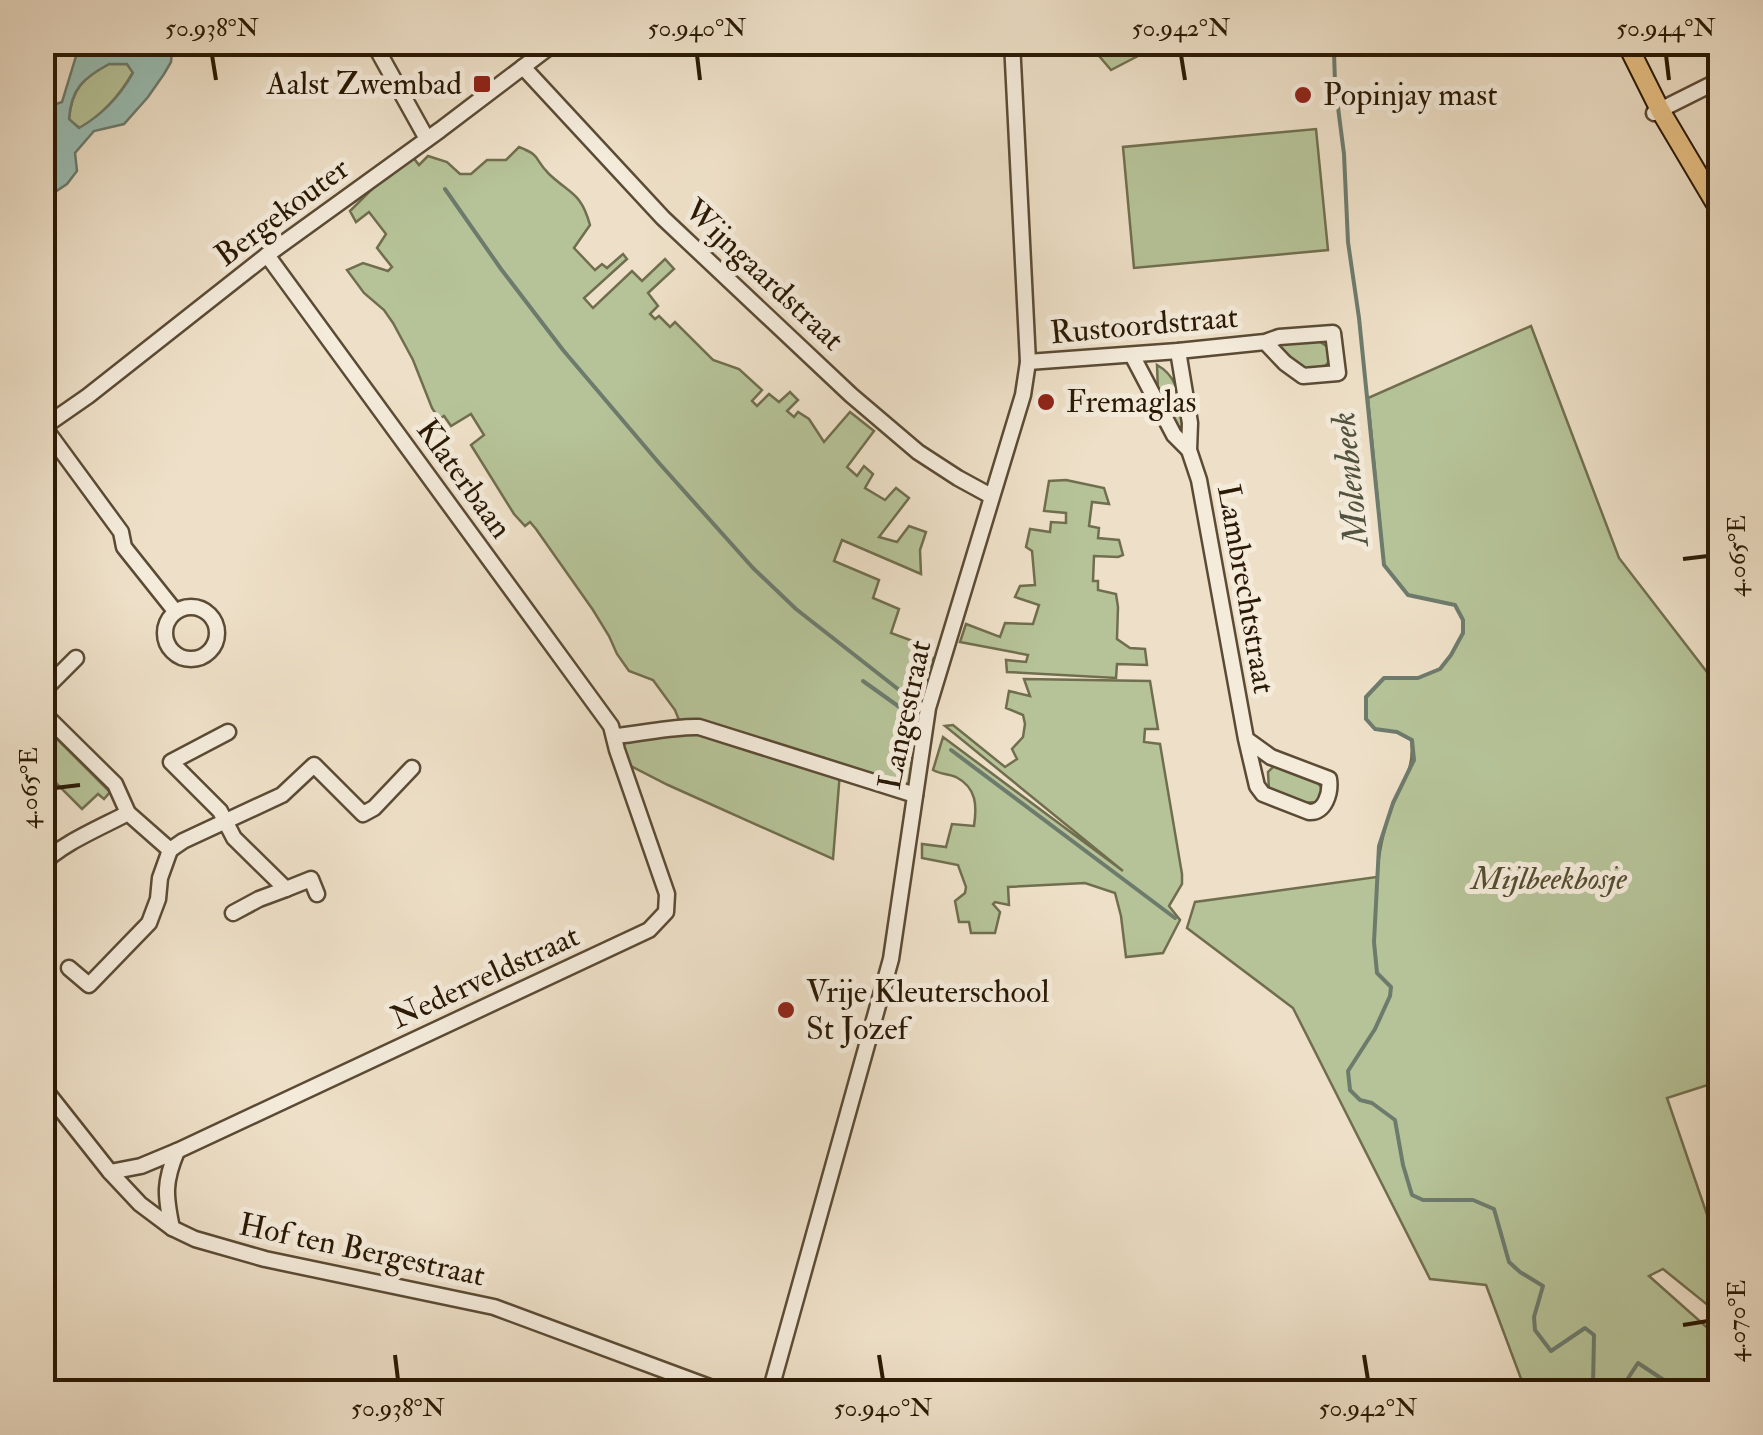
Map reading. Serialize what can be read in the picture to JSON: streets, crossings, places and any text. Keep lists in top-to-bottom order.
{
  "streets": {
    "street": [
      "Bergekouter",
      "Wijngaardstraat",
      "Rustoordstraat",
      "Klaterbaan",
      "Lambrechtstraat",
      "Langestraat",
      "Nederveldstraat",
      "Hof ten Bergestraat"
    ]
  },
  "crossings": [
    ["Bergekouter", "Wijngaardstraat"],
    ["Bergekouter", "Klaterbaan"],
    ["Wijngaardstraat", "Langestraat"],
    ["Rustoordstraat", "Lambrechtstraat"],
    ["Rustoordstraat", "Langestraat"],
    ["Klaterbaan", "Nederveldstraat"],
    ["Nederveldstraat", "Hof ten Bergestraat"]
  ],
  "water": ["Molenbeek"],
  "parks": ["Mijlbeekbosje"],
  "places": {
    "transit": ["Aalst Zwembad"],
    "other": ["Popinjay mast", "Fremaglas", "Vrije Kleuterschool St Jozef"]
  },
  "coordinates": [
    "50.938°N",
    "50.940°N",
    "50.942°N",
    "50.944°N",
    "4.065°E",
    "4.070°E"
  ]
}
